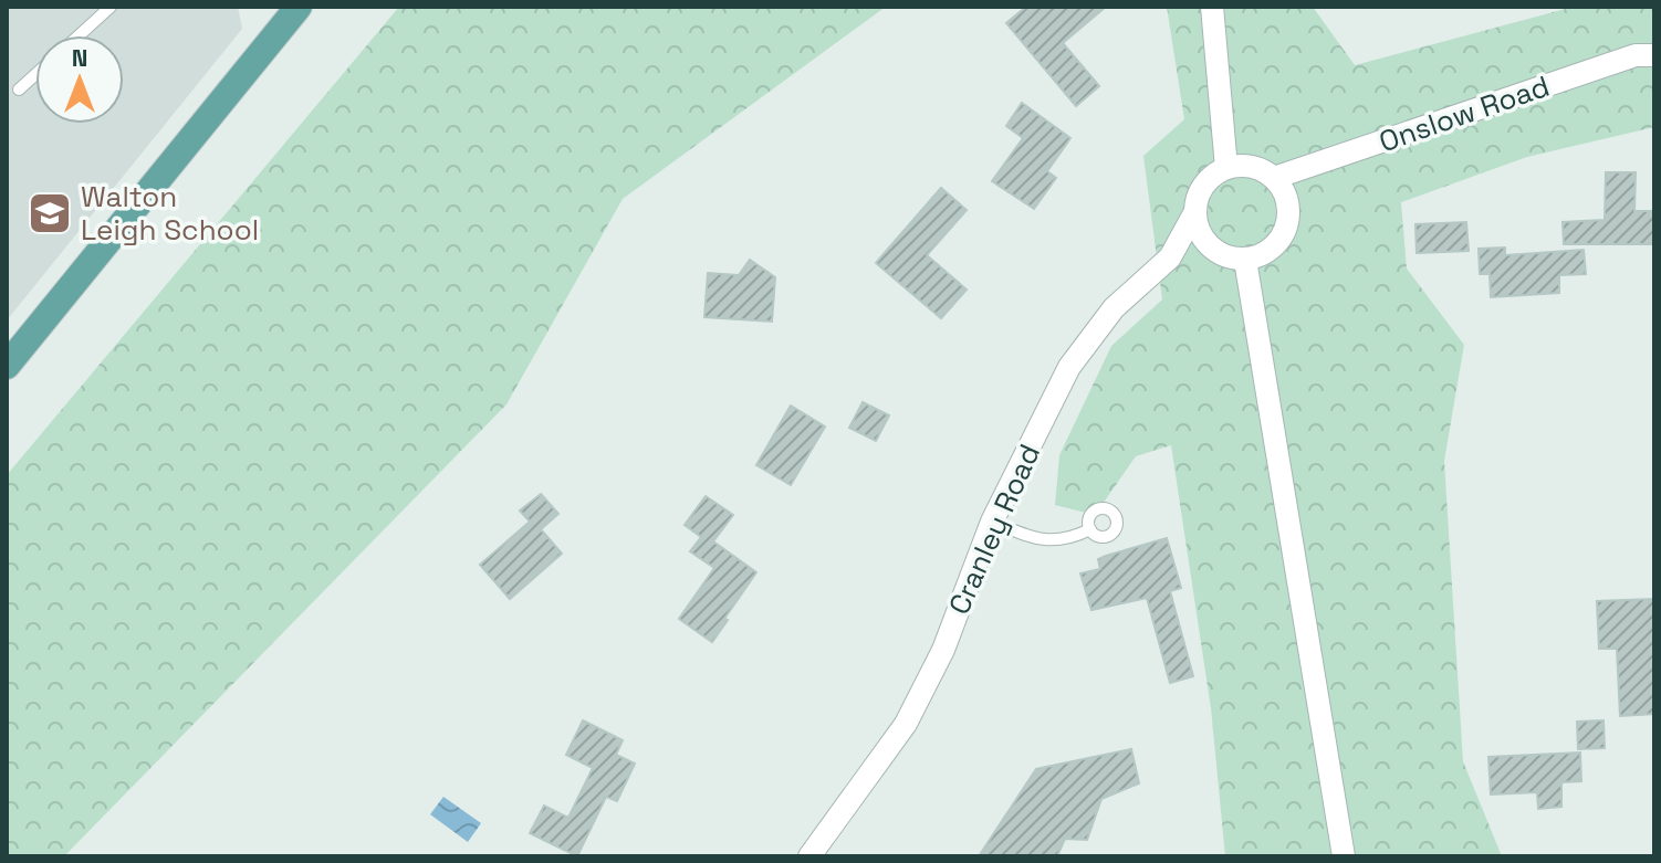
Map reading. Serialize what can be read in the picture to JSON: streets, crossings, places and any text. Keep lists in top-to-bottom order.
{
  "streets": {
    "street": ["Onslow Road", "Cranley Road"]
  },
  "crossings": [
    ["Onslow Road", "Cranley Road"]
  ],
  "places": {
    "school or university": ["Walton Leigh School"]
  },
  "north": "top"
}
